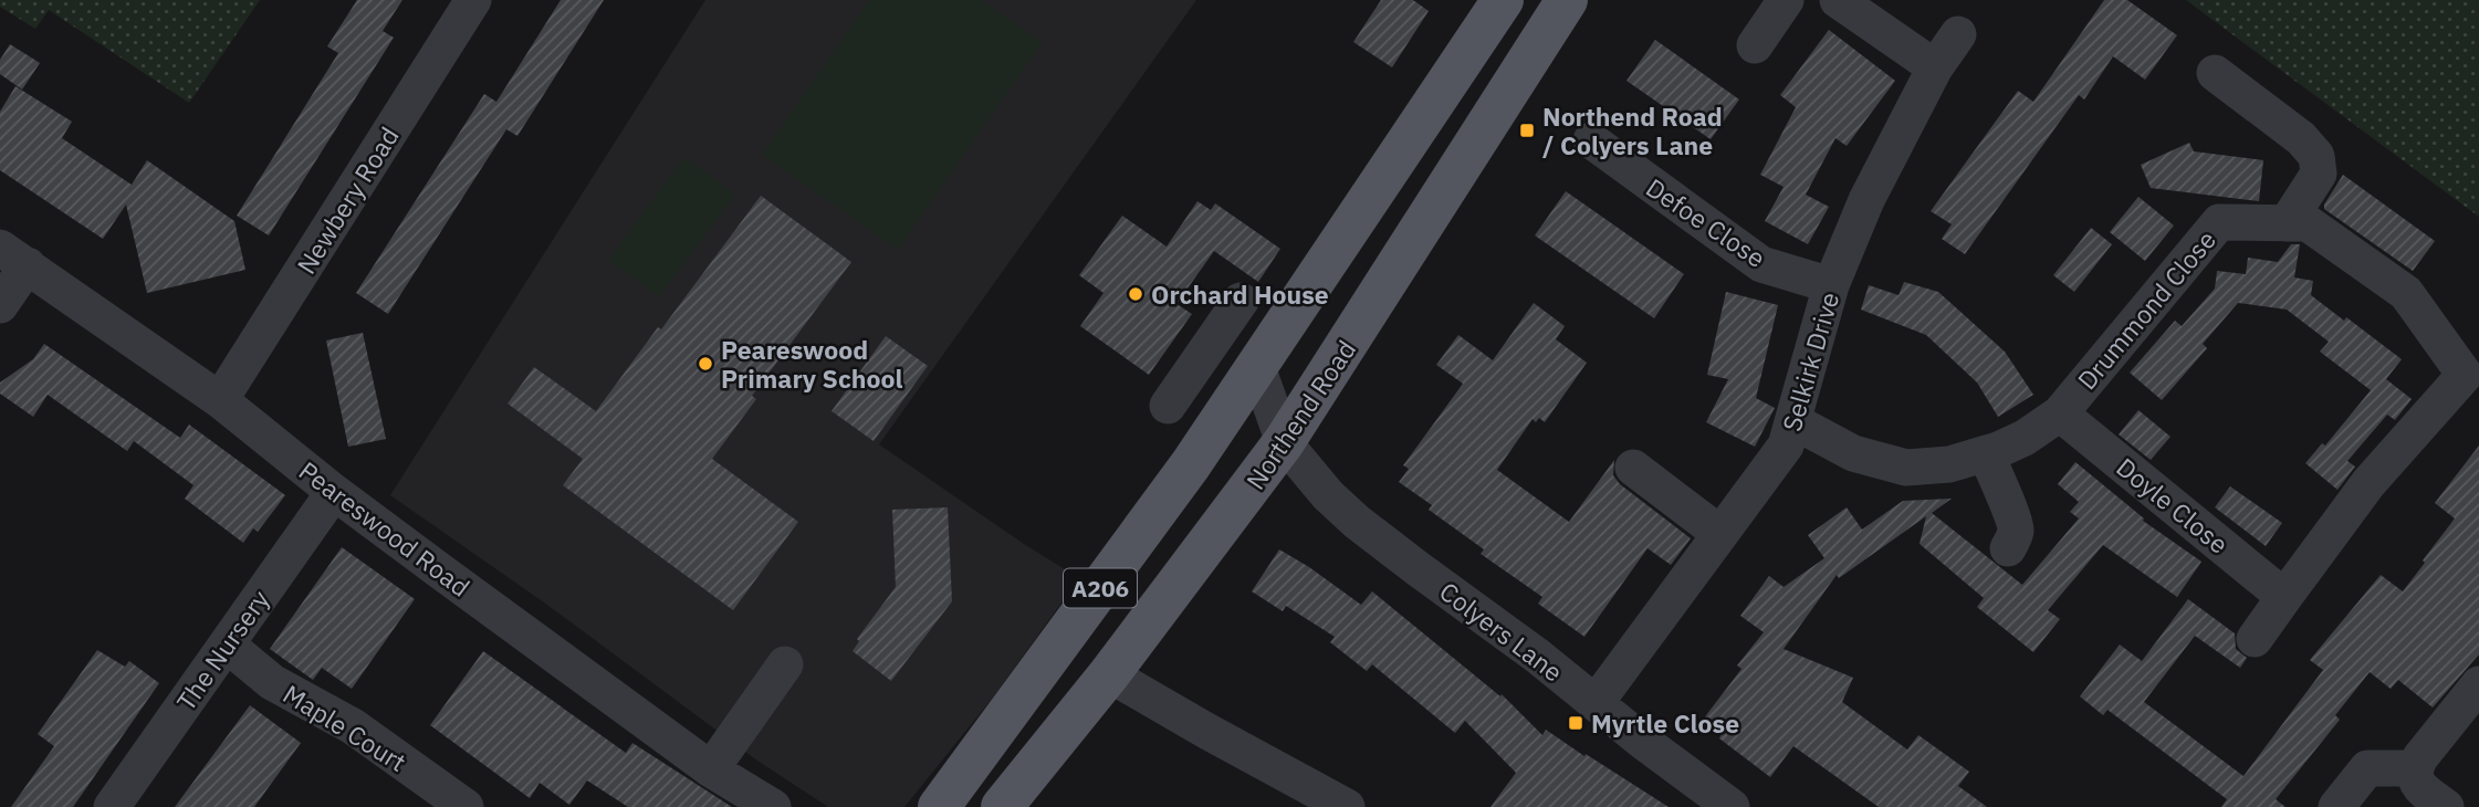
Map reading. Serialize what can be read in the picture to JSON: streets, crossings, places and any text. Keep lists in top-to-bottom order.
{
  "streets": {
    "main road": ["Northend Road", "A206"],
    "street": [
      "Newbery Road",
      "Defoe Close",
      "Drummond Close",
      "Selkirk Drive",
      "Doyle Close",
      "Peareswood Road",
      "Colyers Lane",
      "The Nursery",
      "Maple Court"
    ]
  },
  "crossings": [
    ["Newbery Road", "Peareswood Road"],
    ["Defoe Close", "Selkirk Drive"],
    ["Drummond Close", "Selkirk Drive"],
    ["Drummond Close", "Doyle Close"],
    ["Selkirk Drive", "Colyers Lane"],
    ["Northend Road", "Colyers Lane"],
    ["Peareswood Road", "The Nursery"],
    ["The Nursery", "Maple Court"]
  ],
  "places": {
    "transit": ["Northend Road / Colyers Lane", "Myrtle Close"],
    "other": ["Orchard House", "Peareswood Primary School"]
  }
}
